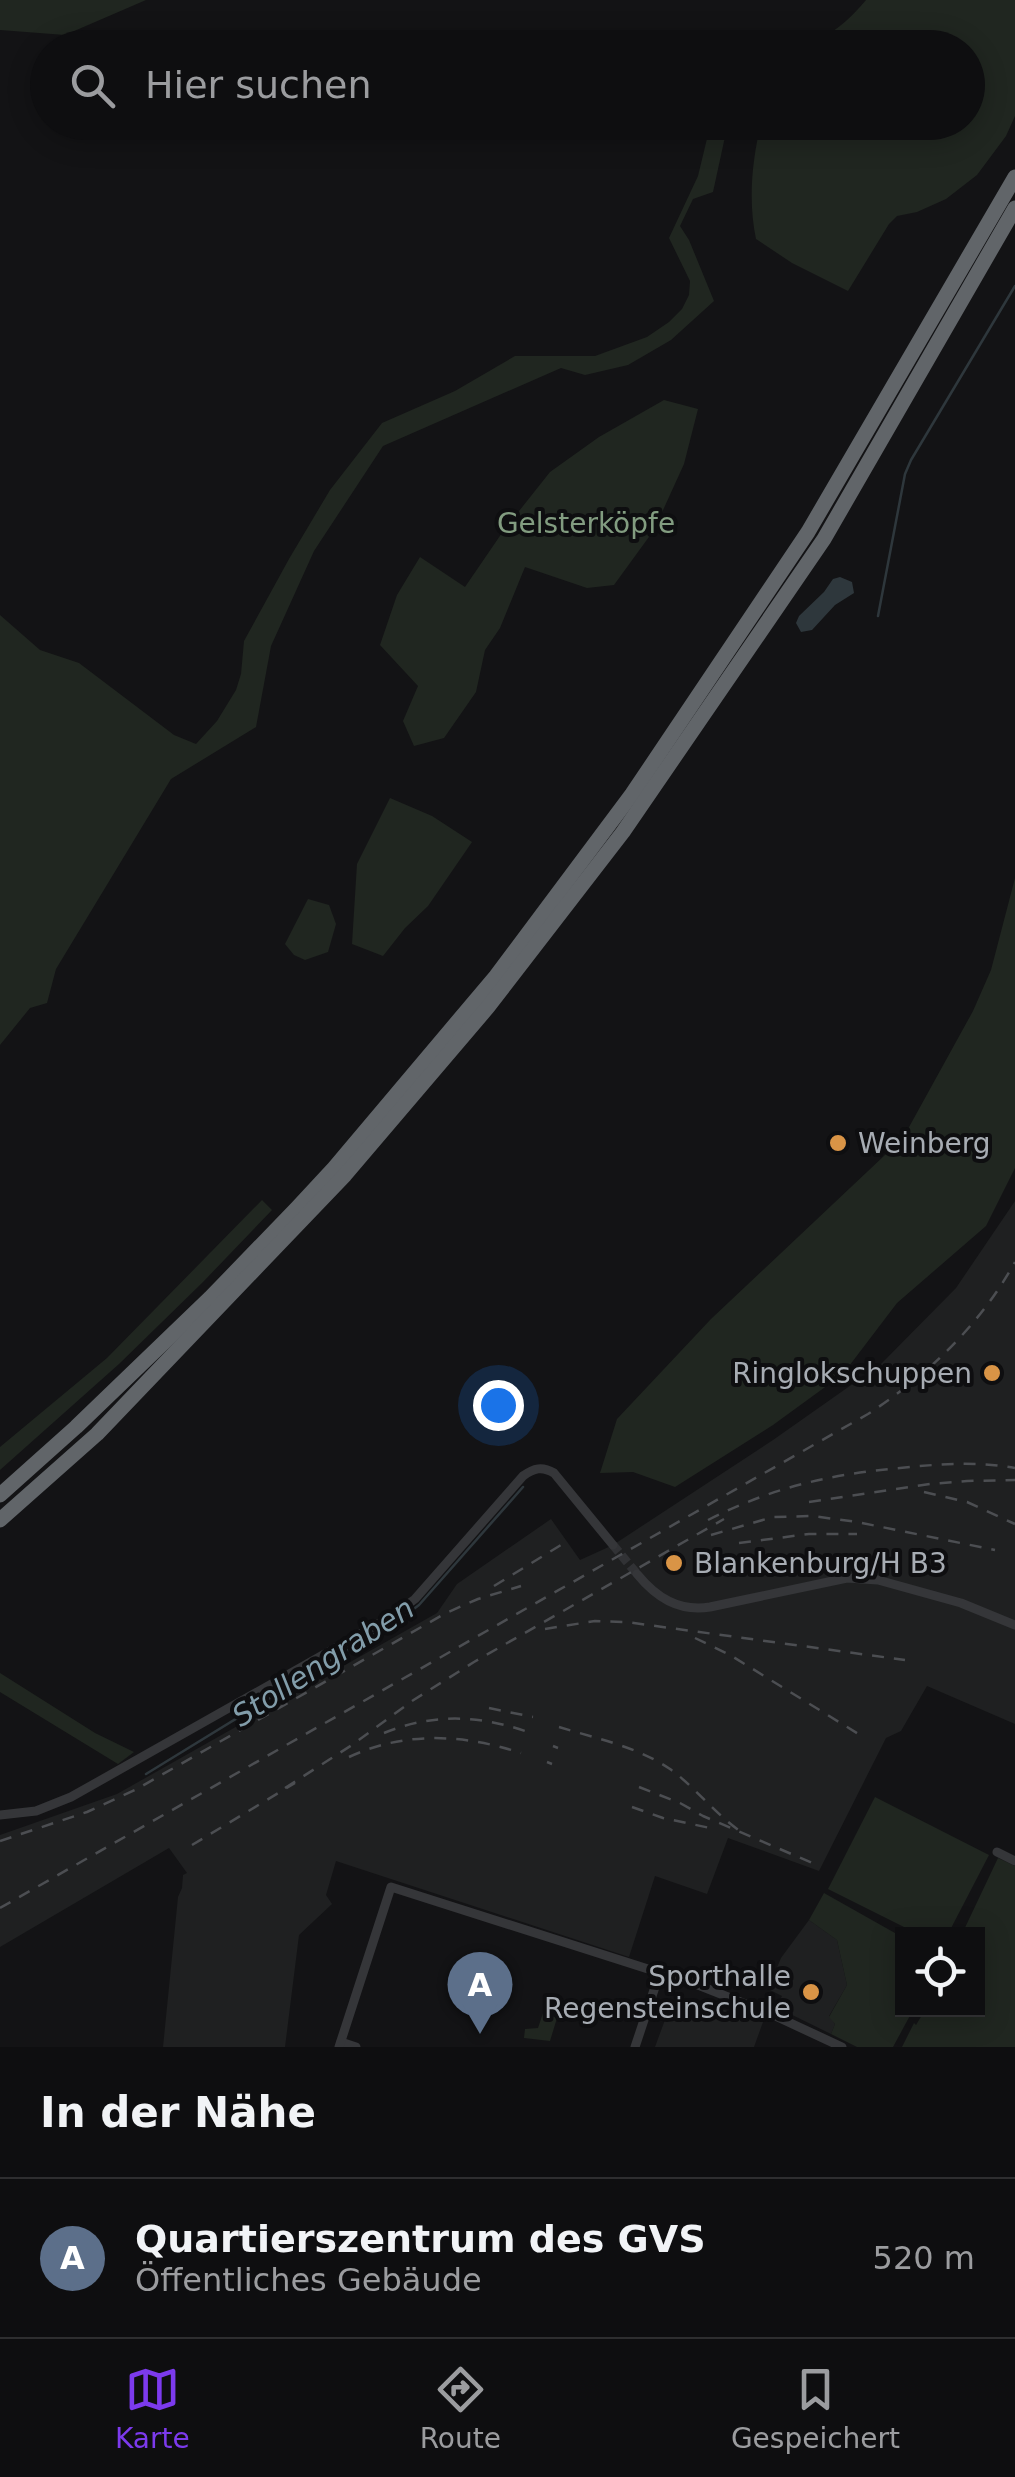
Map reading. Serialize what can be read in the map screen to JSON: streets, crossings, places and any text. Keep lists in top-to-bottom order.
{
  "water": ["Stollengraben"],
  "parks": ["Gelsterköpfe"],
  "places": [
    "Weinberg",
    "Ringlokschuppen",
    "Blankenburg/H B3",
    "Sporthalle Regensteinschule"
  ],
  "page": {
    "search": "Hier suchen",
    "pins": "A",
    "heading": "In der Nähe",
    "list": [
      {
        "mark": "A",
        "name": "Quartierszentrum des GVS",
        "note": "Öffentliches Gebäude",
        "value": "520 m"
      }
    ],
    "nav": ["Karte", "Route", "Gespeichert"]
  }
}
